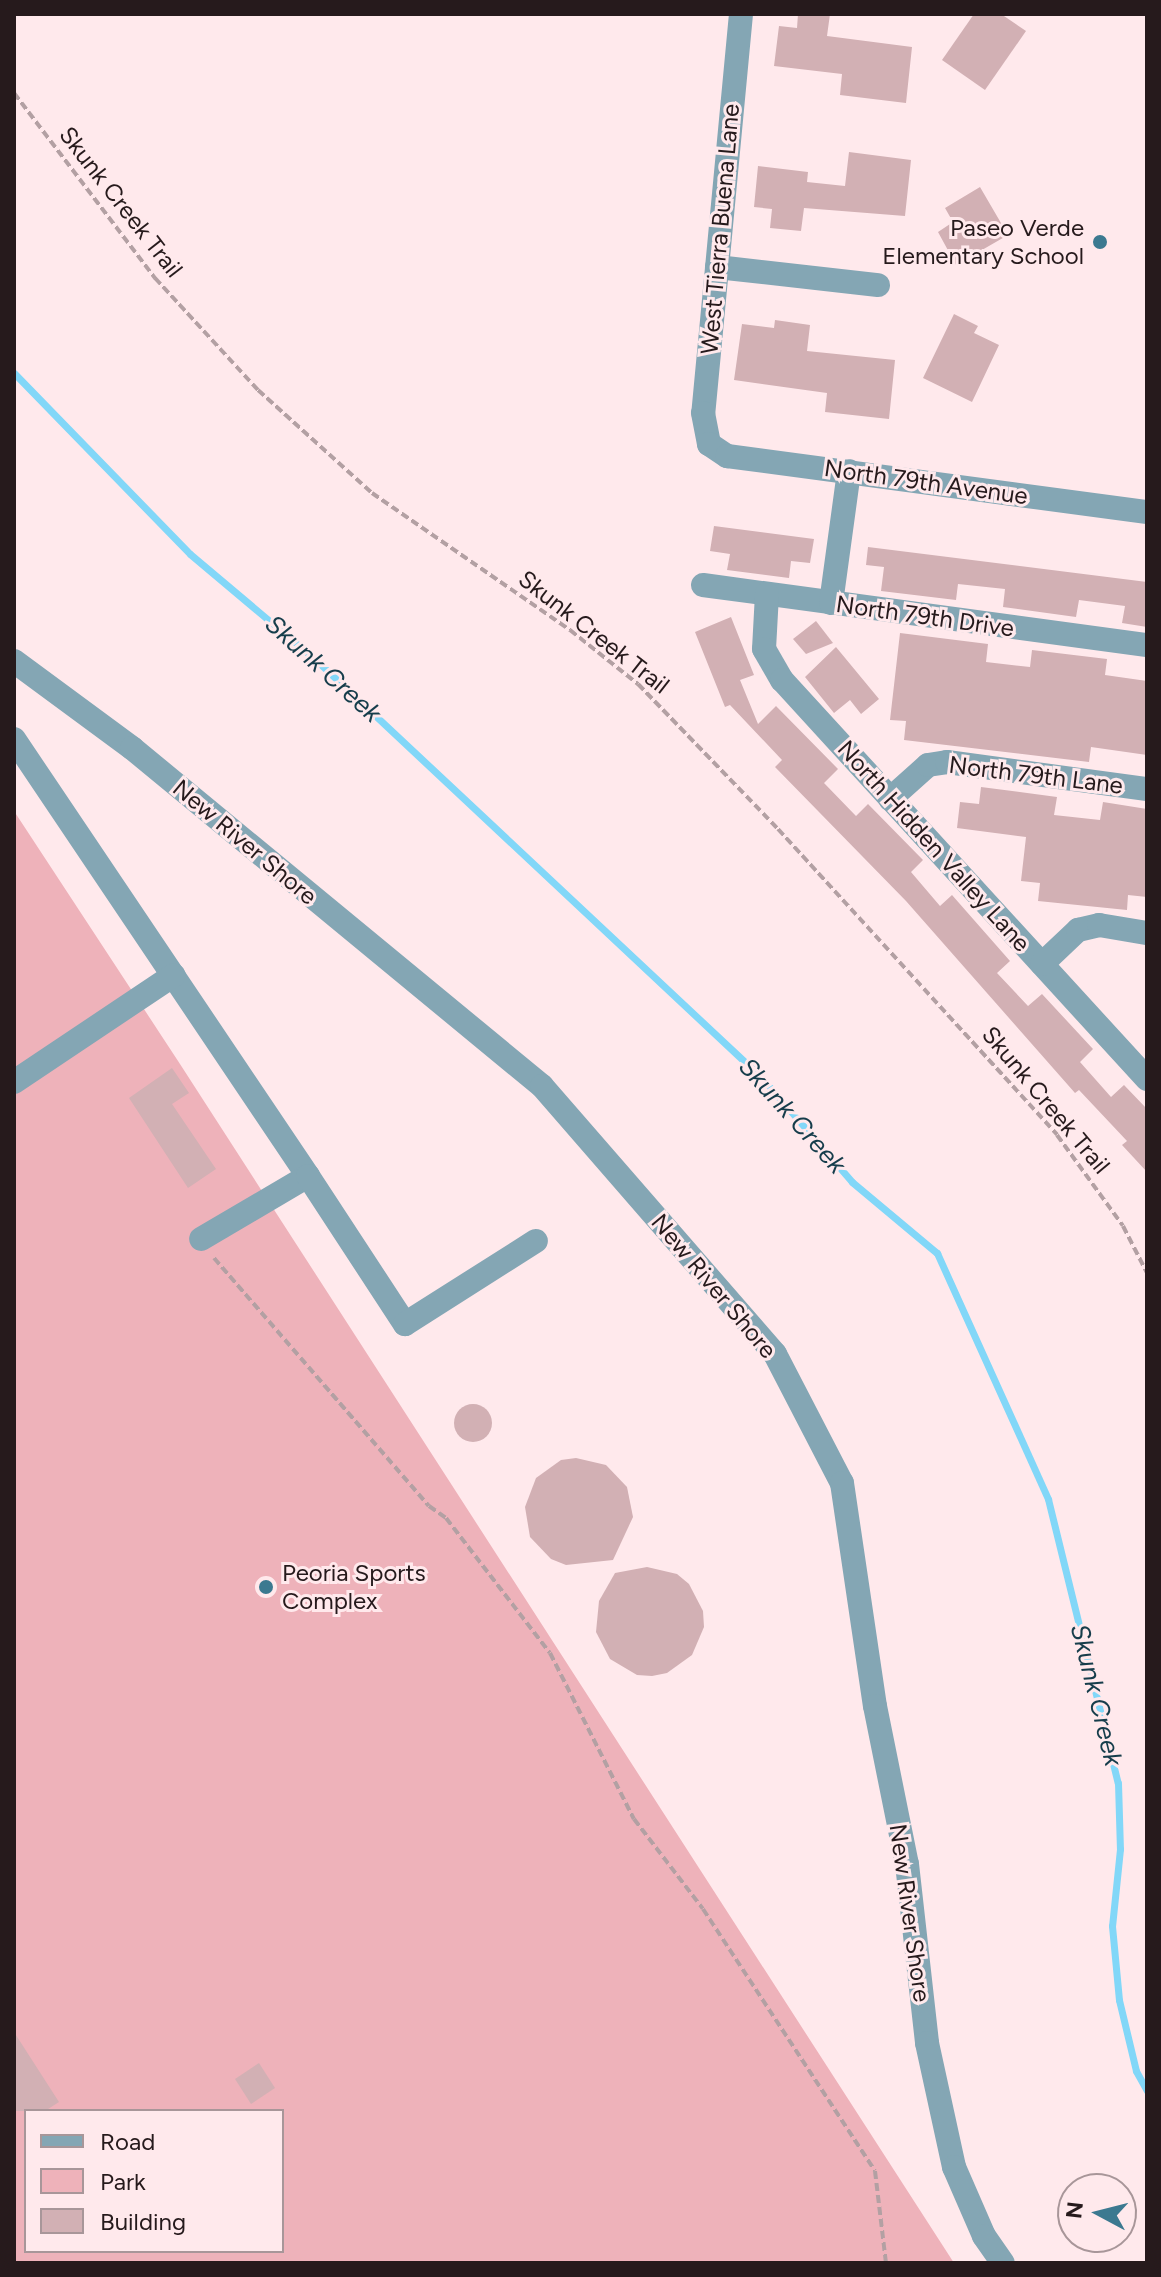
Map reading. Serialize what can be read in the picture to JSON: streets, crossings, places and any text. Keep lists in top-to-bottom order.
{
  "streets": {
    "street": [
      "West Tierra Buena Lane",
      "North 79th Avenue",
      "North 79th Drive",
      "North 79th Lane",
      "New River Shore",
      "North Hidden Valley Lane"
    ],
    "path": ["Skunk Creek Trail"]
  },
  "crossings": [
    ["West Tierra Buena Lane", "North 79th Avenue"],
    ["North 79th Drive", "North Hidden Valley Lane"],
    ["North 79th Lane", "North Hidden Valley Lane"]
  ],
  "water": ["Skunk Creek"],
  "places": ["Paseo Verde Elementary School", "Peoria Sports Complex"],
  "legend": ["Road", "Park", "Building"],
  "north": "left"
}
